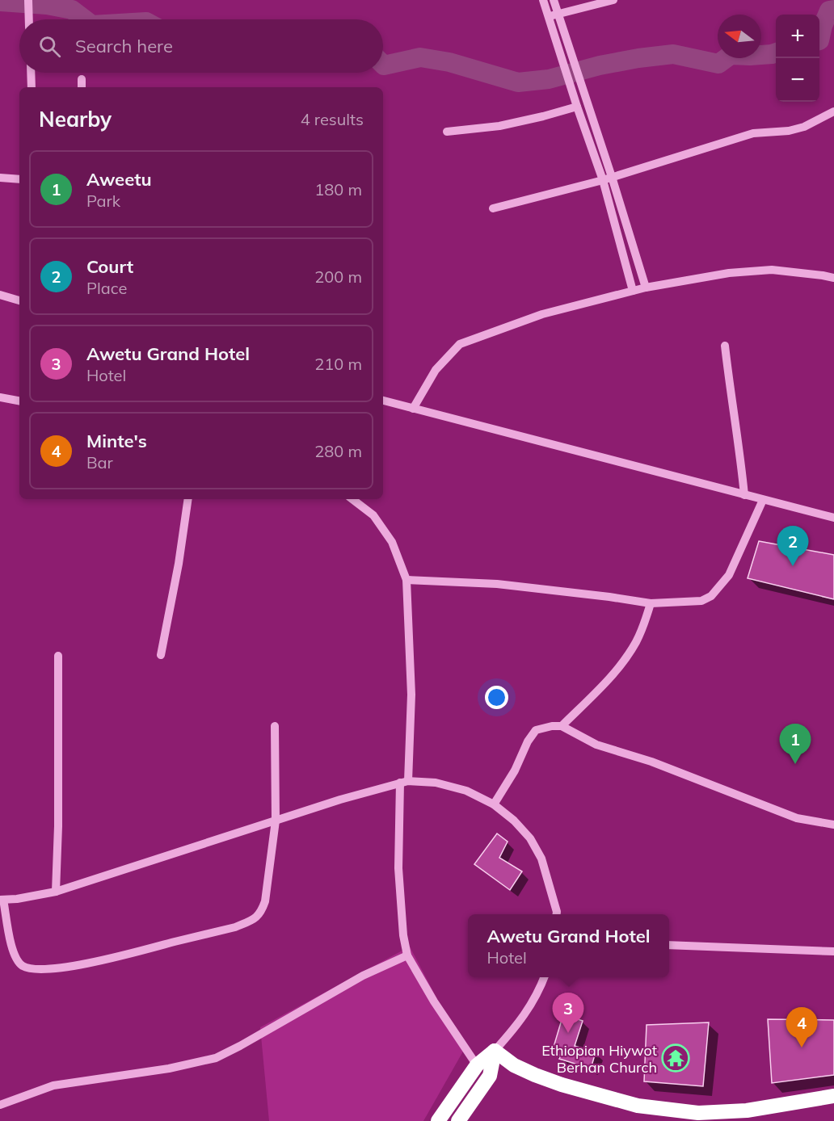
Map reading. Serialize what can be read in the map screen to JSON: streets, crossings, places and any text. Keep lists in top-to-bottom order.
{
  "places": {
    "temple": ["Ethiopian Hiywot Berhan Church"]
  },
  "north": "left",
  "page": {
    "map_buttons": ["+", "−"],
    "search": "Search here",
    "heading": ["Nearby", "4 results"],
    "list": [
      {
        "mark": "1",
        "name": "Aweetu",
        "note": "Park",
        "value": "180 m"
      },
      {
        "mark": "2",
        "name": "Court",
        "note": "Place",
        "value": "200 m"
      },
      {
        "mark": "3",
        "name": "Awetu Grand Hotel",
        "note": "Hotel",
        "value": "210 m"
      },
      {
        "mark": "4",
        "name": "Minte's",
        "note": "Bar",
        "value": "280 m"
      }
    ],
    "pins": [
      "2",
      "1",
      "3",
      "4"
    ],
    "popup": ["Awetu Grand Hotel", "Hotel"]
  }
}
